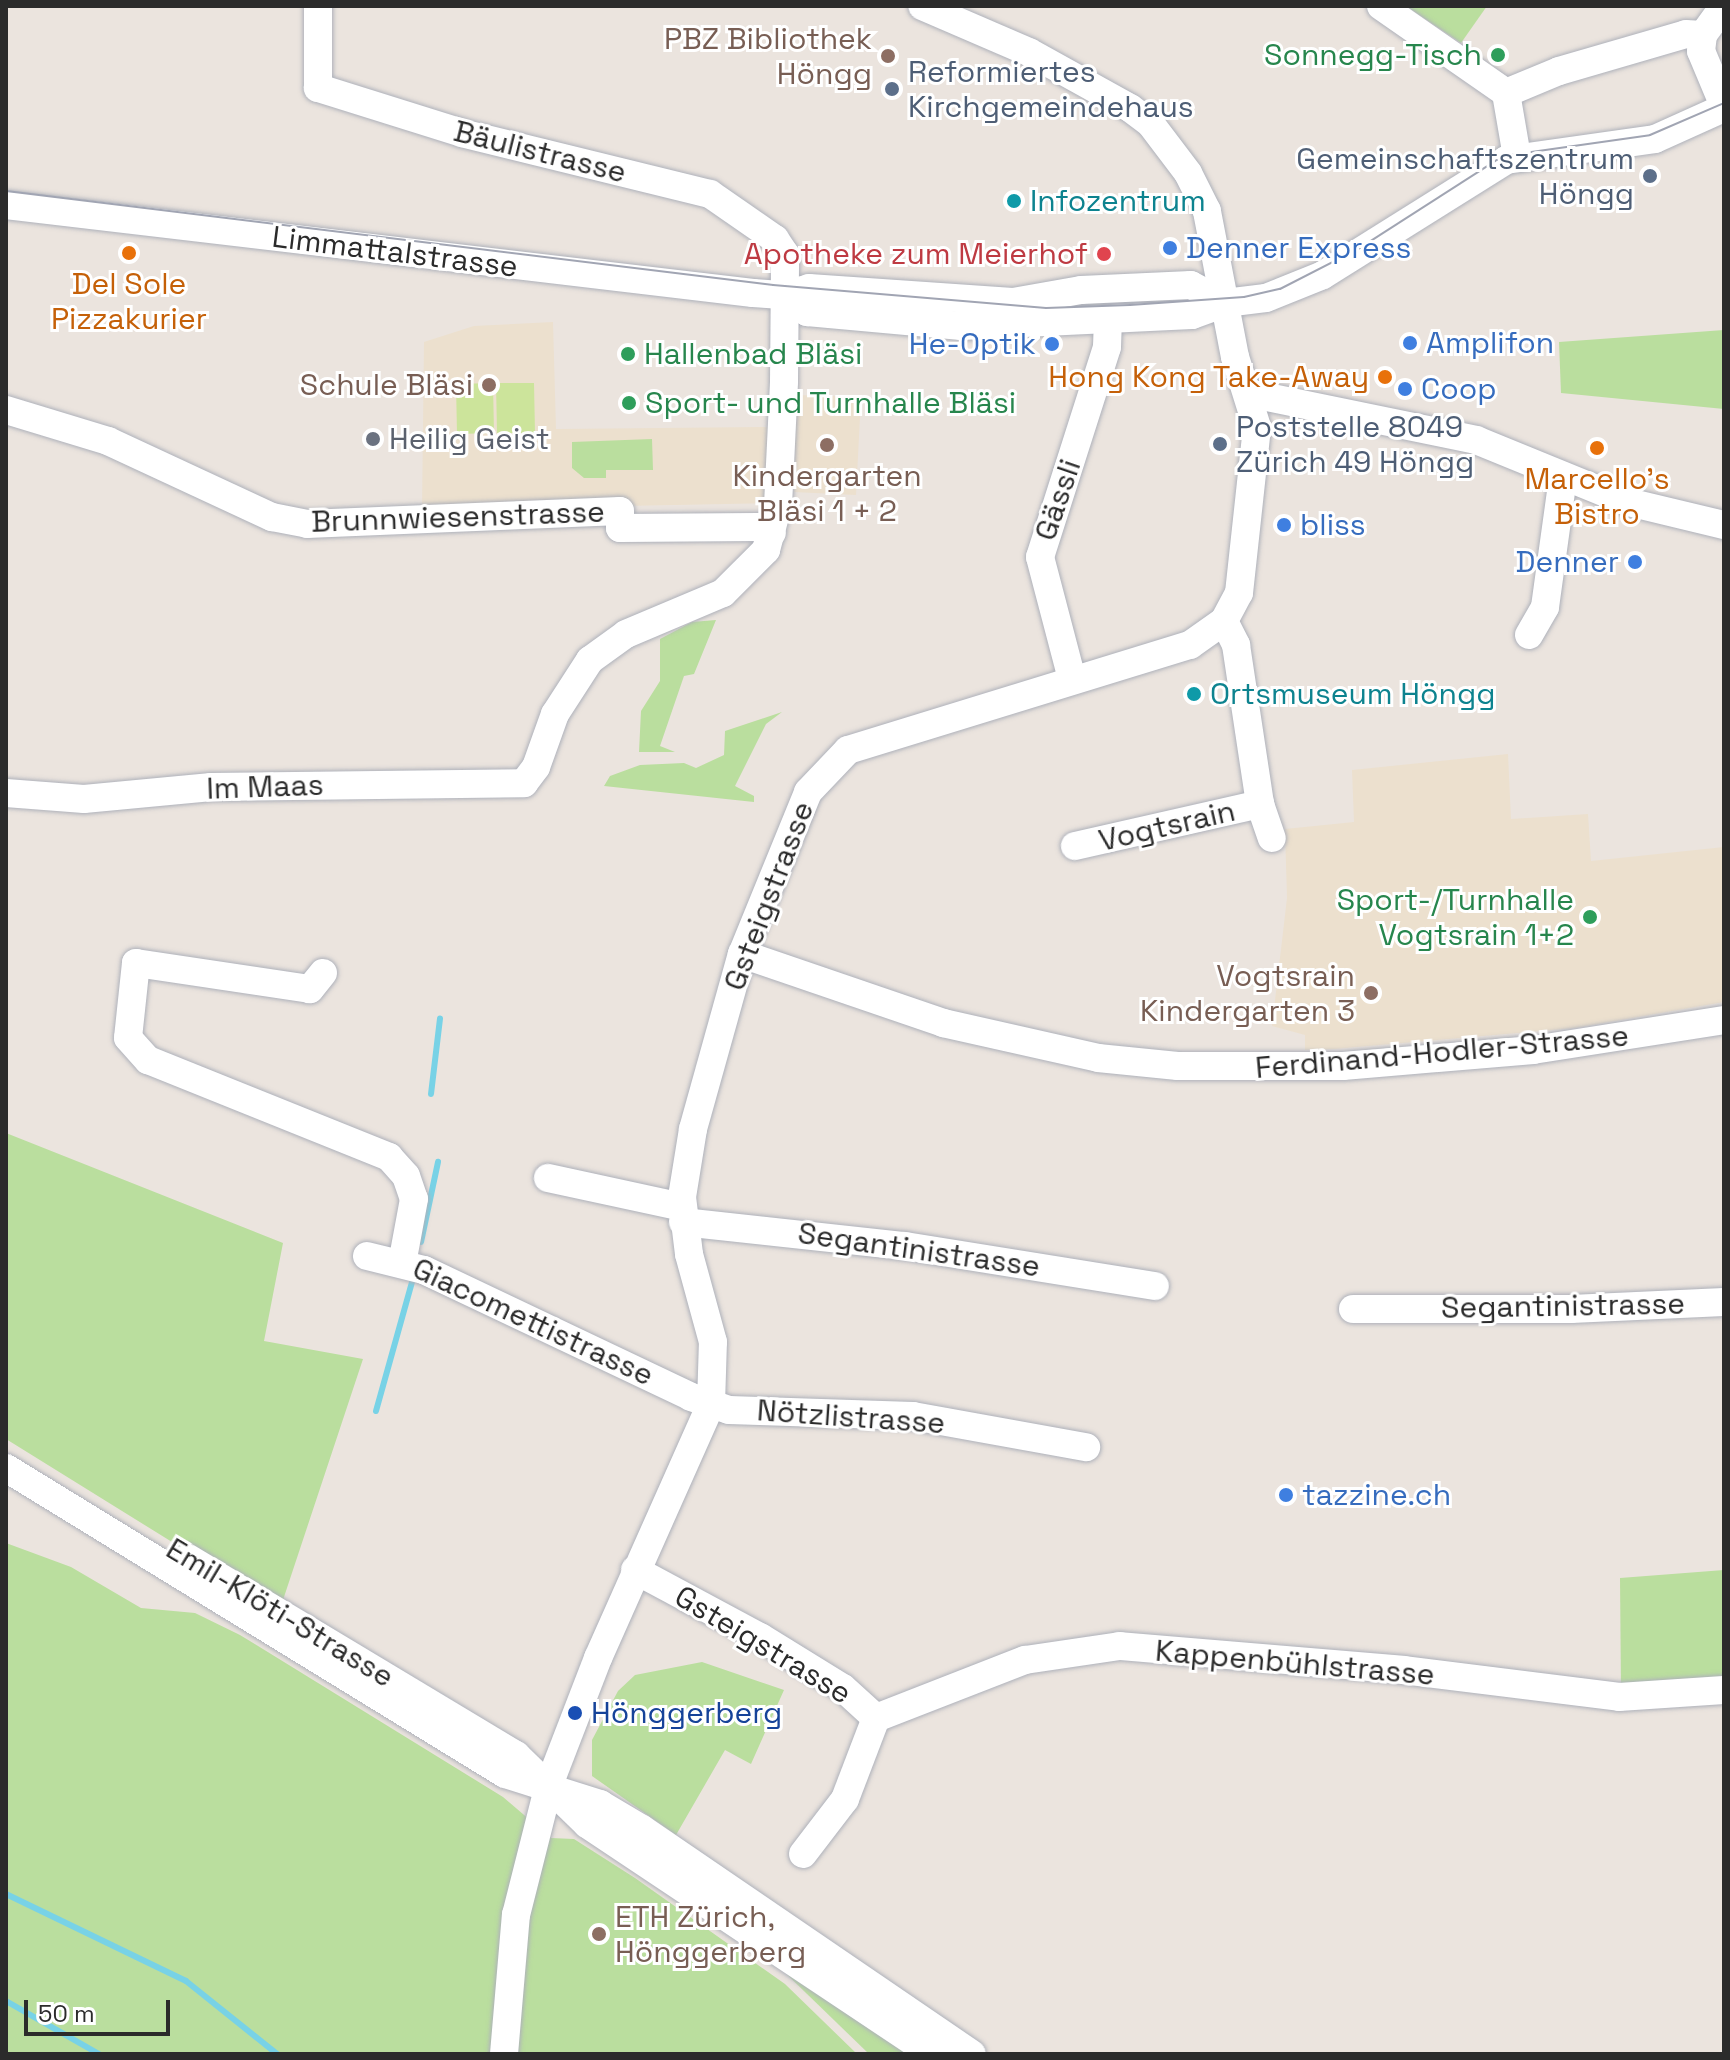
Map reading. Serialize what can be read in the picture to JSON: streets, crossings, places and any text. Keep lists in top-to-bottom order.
{
  "streets": {
    "street": [
      "Bäulistrasse",
      "Limmattalstrasse",
      "Gässli",
      "Brunnwiesenstrasse",
      "Im Maas",
      "Vogtsrain",
      "Gsteigstrasse",
      "Ferdinand-Hodler-Strasse",
      "Segantinistrasse",
      "Giacomettistrasse",
      "Nötzlistrasse",
      "Emil-Klöti-Strasse",
      "Kappenbühlstrasse"
    ]
  },
  "crossings": [
    ["Bäulistrasse", "Limmattalstrasse"],
    ["Gässli", "Gsteigstrasse"],
    ["Brunnwiesenstrasse", "Im Maas"],
    ["Vogtsrain", "Gsteigstrasse"],
    ["Gsteigstrasse", "Ferdinand-Hodler-Strasse"],
    ["Gsteigstrasse", "Segantinistrasse"],
    ["Gsteigstrasse", "Giacomettistrasse"],
    ["Gsteigstrasse", "Nötzlistrasse"],
    ["Gsteigstrasse", "Emil-Klöti-Strasse"],
    ["Gsteigstrasse", "Kappenbühlstrasse"],
    ["Giacomettistrasse", "Nötzlistrasse"]
  ],
  "places": [
    "Sonnegg-Tisch",
    "PBZ Bibliothek Höngg",
    "Reformiertes Kirchgemeindehaus",
    "Gemeinschaftszentrum Höngg",
    "Infozentrum",
    "Denner Express",
    "Del Sole Pizzakurier",
    "Apotheke zum Meierhof",
    "Amplifon",
    "He-Optik",
    "Hallenbad Bläsi",
    "Hong Kong Take-Away",
    "Schule Bläsi",
    "Coop",
    "Sport- und Turnhalle Bläsi",
    "Heilig Geist",
    "Poststelle 8049 Zürich 49 Höngg",
    "Kindergarten Bläsi 1 + 2",
    "Marcello's Bistro",
    "bliss",
    "Denner",
    "Ortsmuseum Höngg",
    "Sport-/Turnhalle Vogtsrain 1+2",
    "Vogtsrain Kindergarten 3",
    "tazzine.ch",
    "Hönggerberg",
    "ETH Zürich, Hönggerberg"
  ],
  "scale_bar": "50 m"
}
